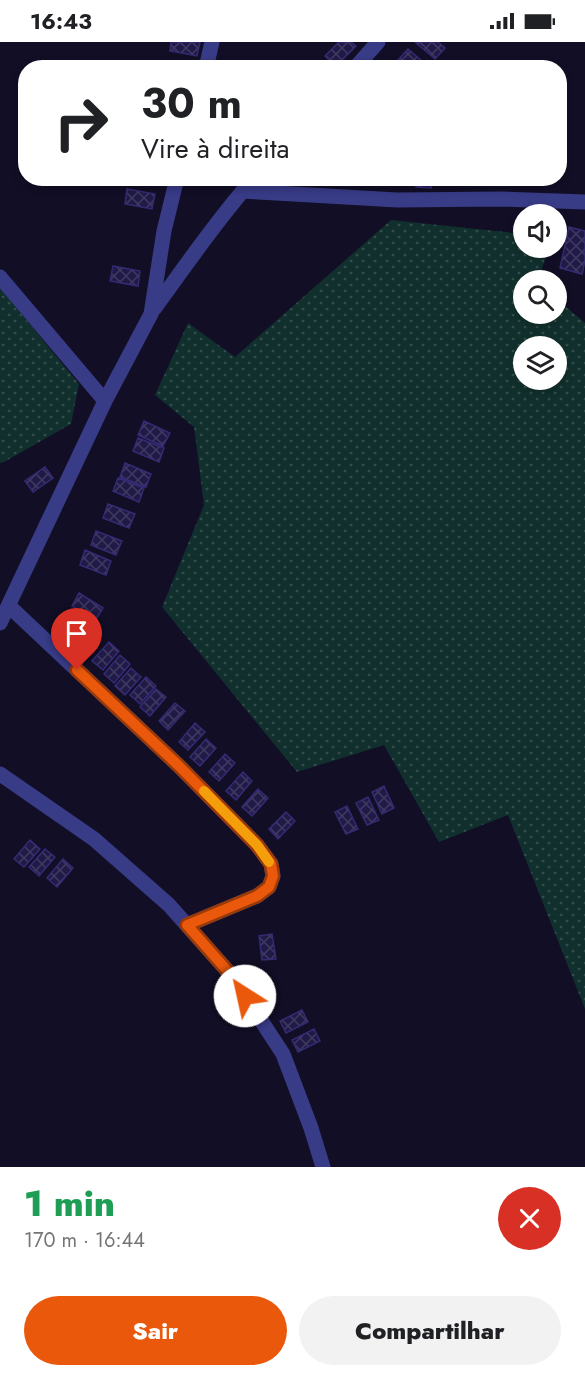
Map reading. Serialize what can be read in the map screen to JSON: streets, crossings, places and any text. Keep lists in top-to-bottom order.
{
  "page": {
    "status": "16:43",
    "turn": ["30 m", "Vire à direita"],
    "heading": ["1 min", "170 m · 16:44"],
    "buttons": ["Sair", "Compartilhar"]
  }
}
